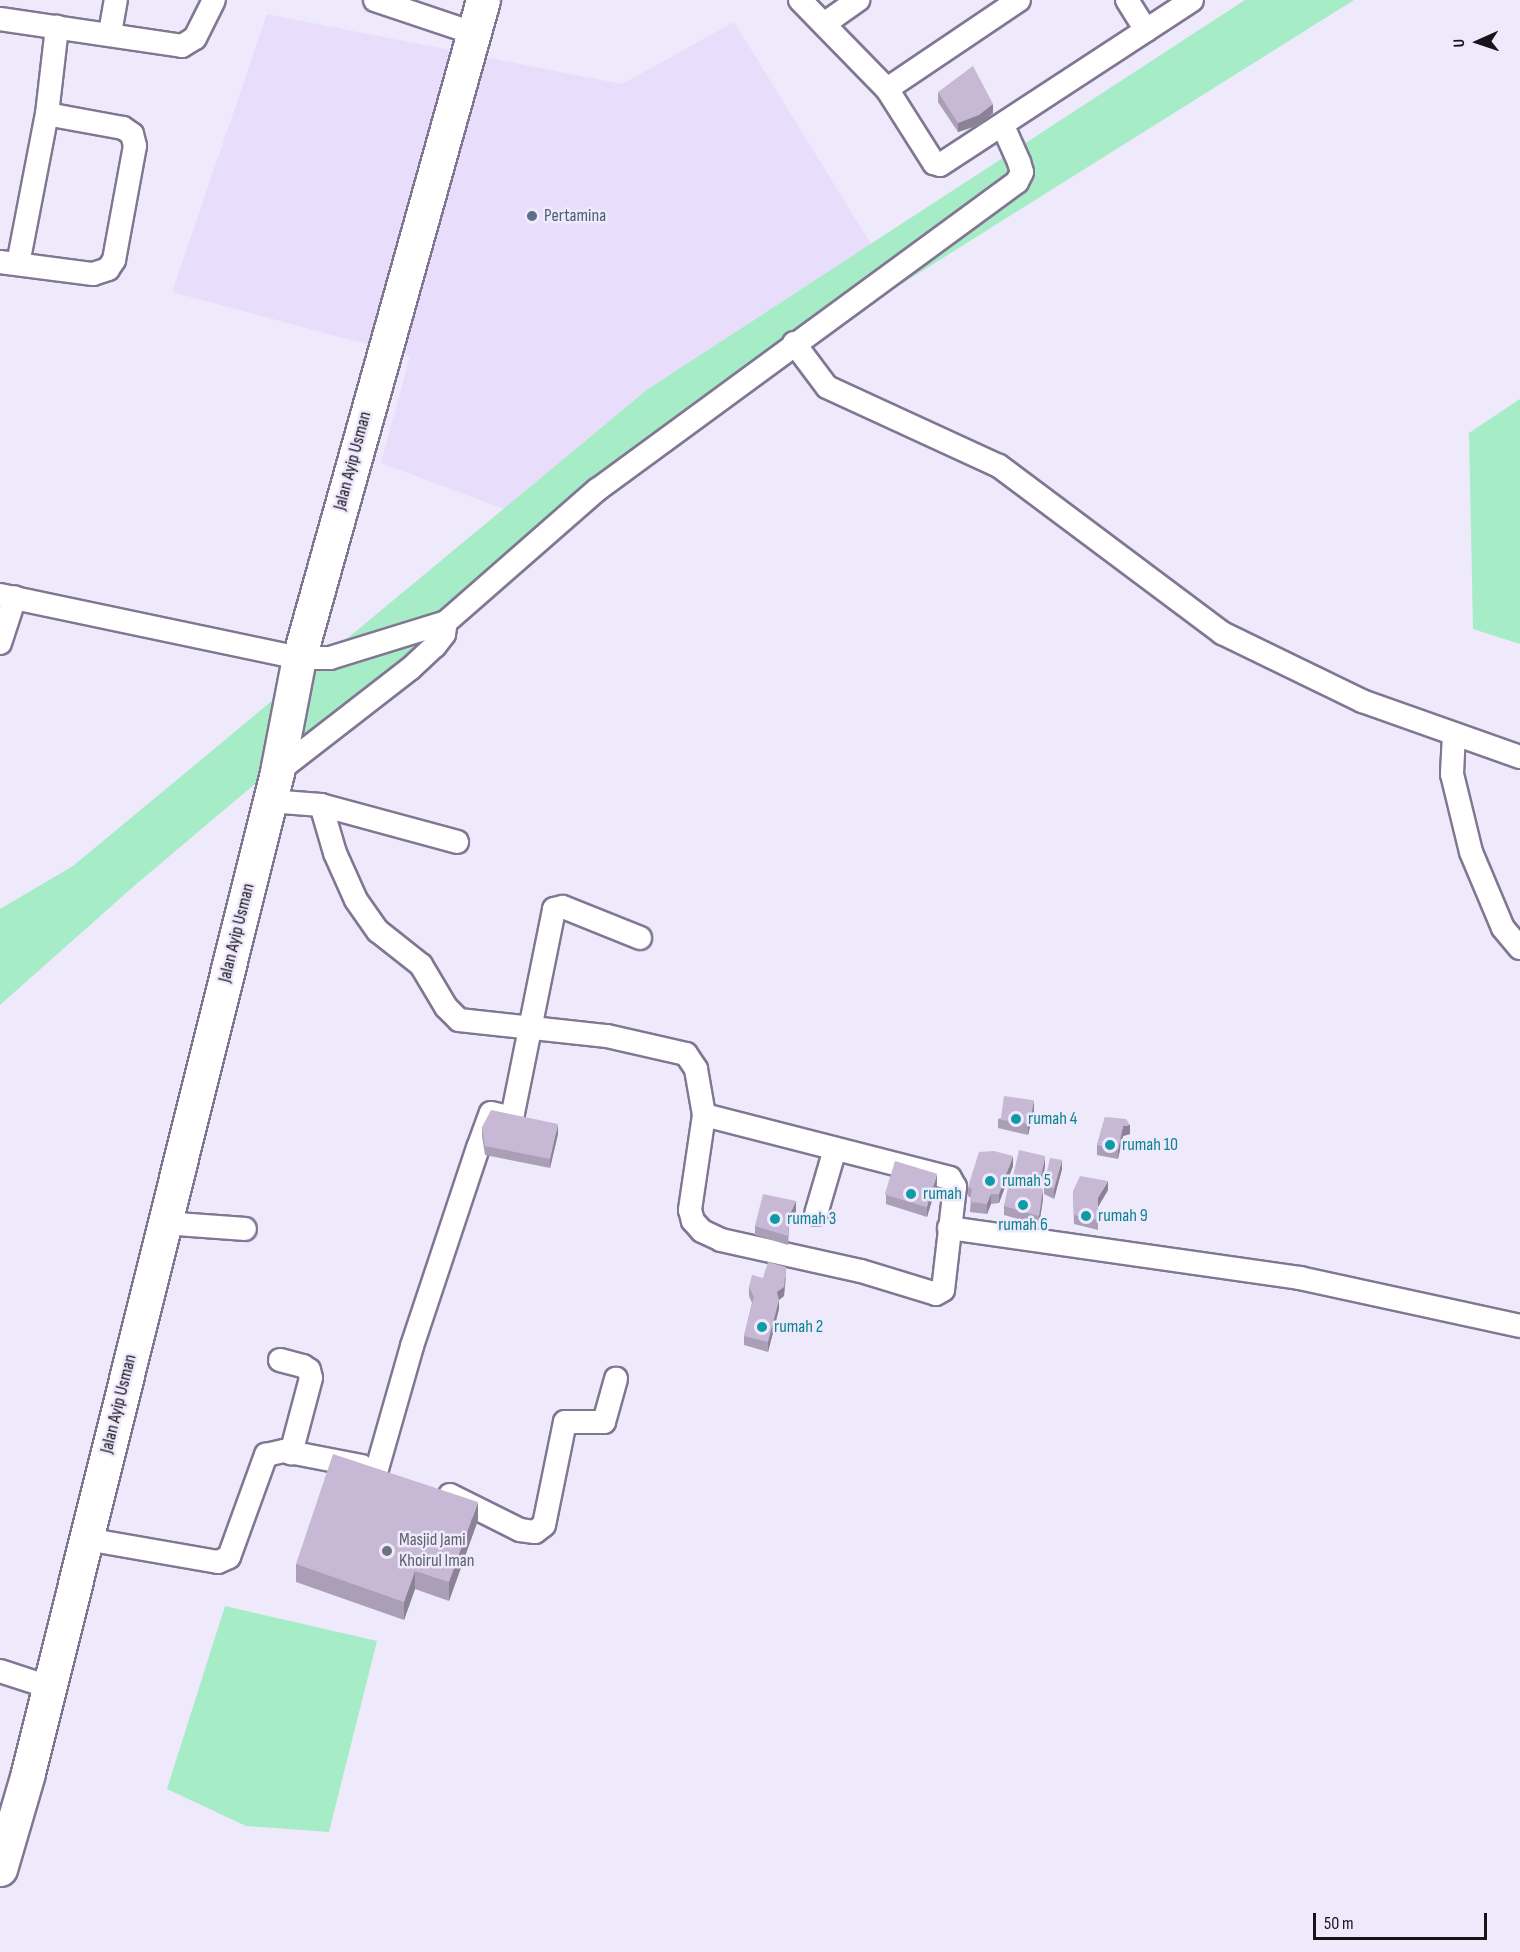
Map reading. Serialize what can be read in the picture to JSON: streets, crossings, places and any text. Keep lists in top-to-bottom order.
{
  "streets": {
    "main road": ["Jalan Ayip Usman"]
  },
  "places": [
    "Pertamina",
    "rumah 4",
    "rumah 10",
    "rumah 5",
    "rumah",
    "rumah 6",
    "rumah 9",
    "rumah 3",
    "rumah 2",
    "Masjid Jami Khoirul Iman"
  ],
  "scale_bar": "50 m",
  "north": "left"
}
